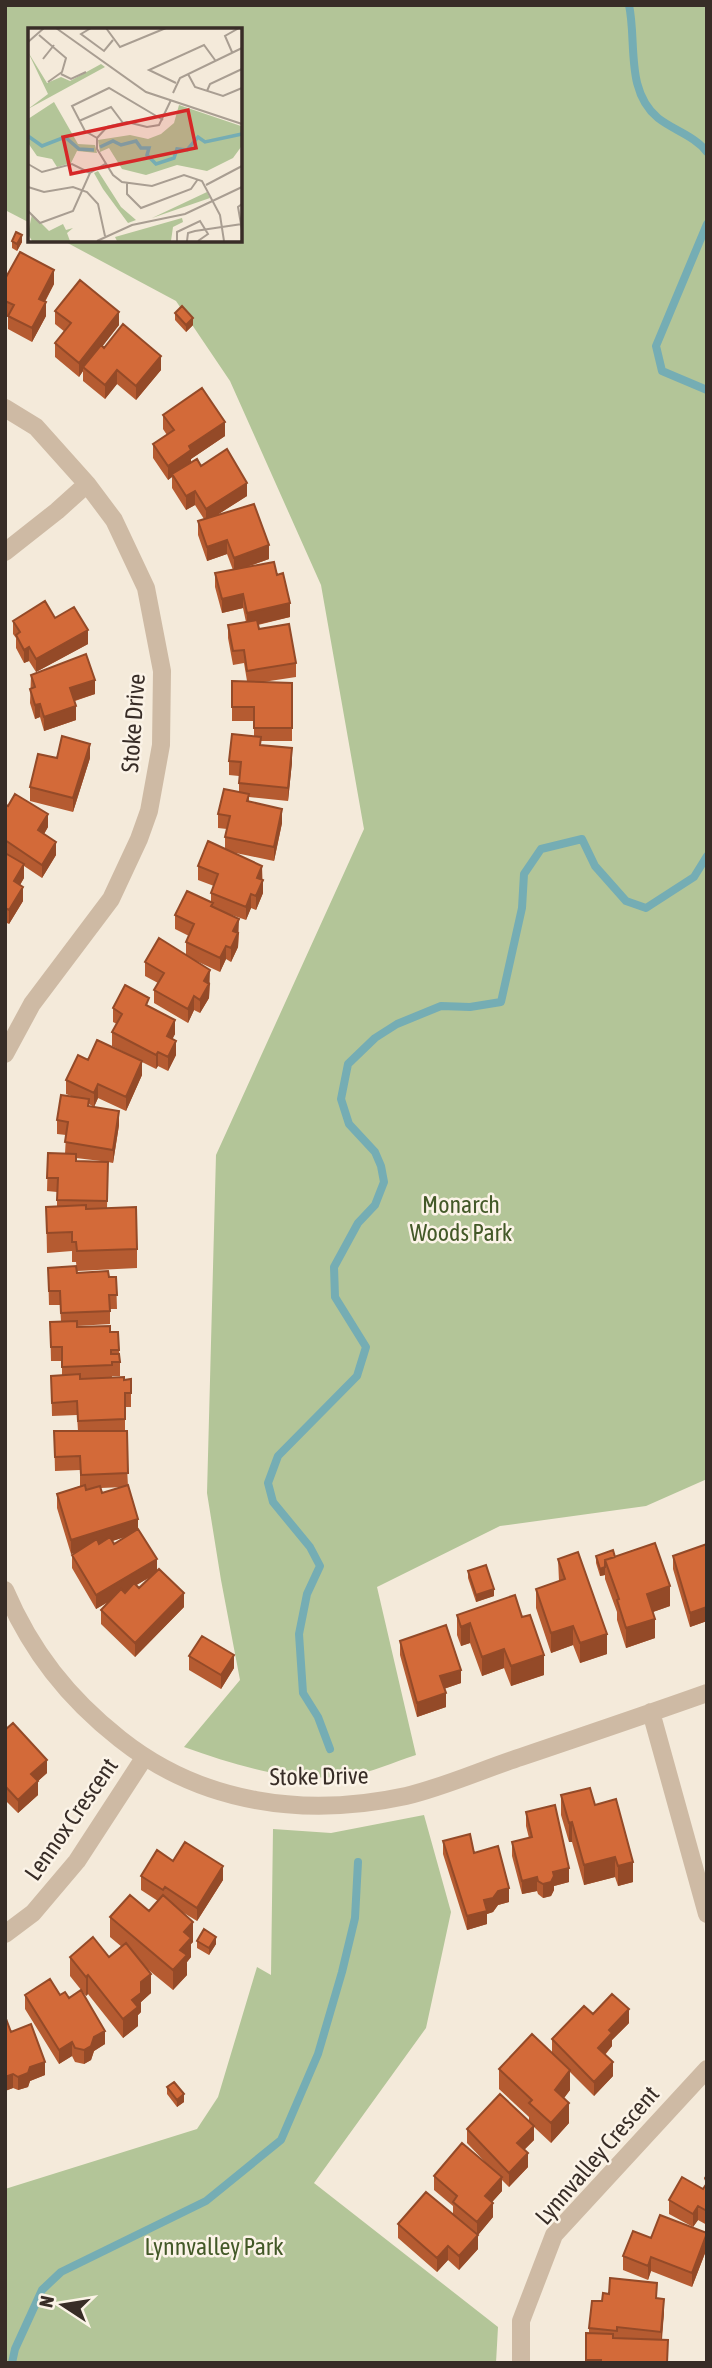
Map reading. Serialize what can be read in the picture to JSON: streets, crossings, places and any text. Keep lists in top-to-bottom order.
{
  "streets": {
    "street": ["Stoke Drive", "Lennox Crescent", "Lynnvalley Crescent"]
  },
  "crossings": [
    ["Stoke Drive", "Lennox Crescent"]
  ],
  "parks": ["Monarch Woods Park", "Lynnvalley Park"],
  "north": "left"
}
